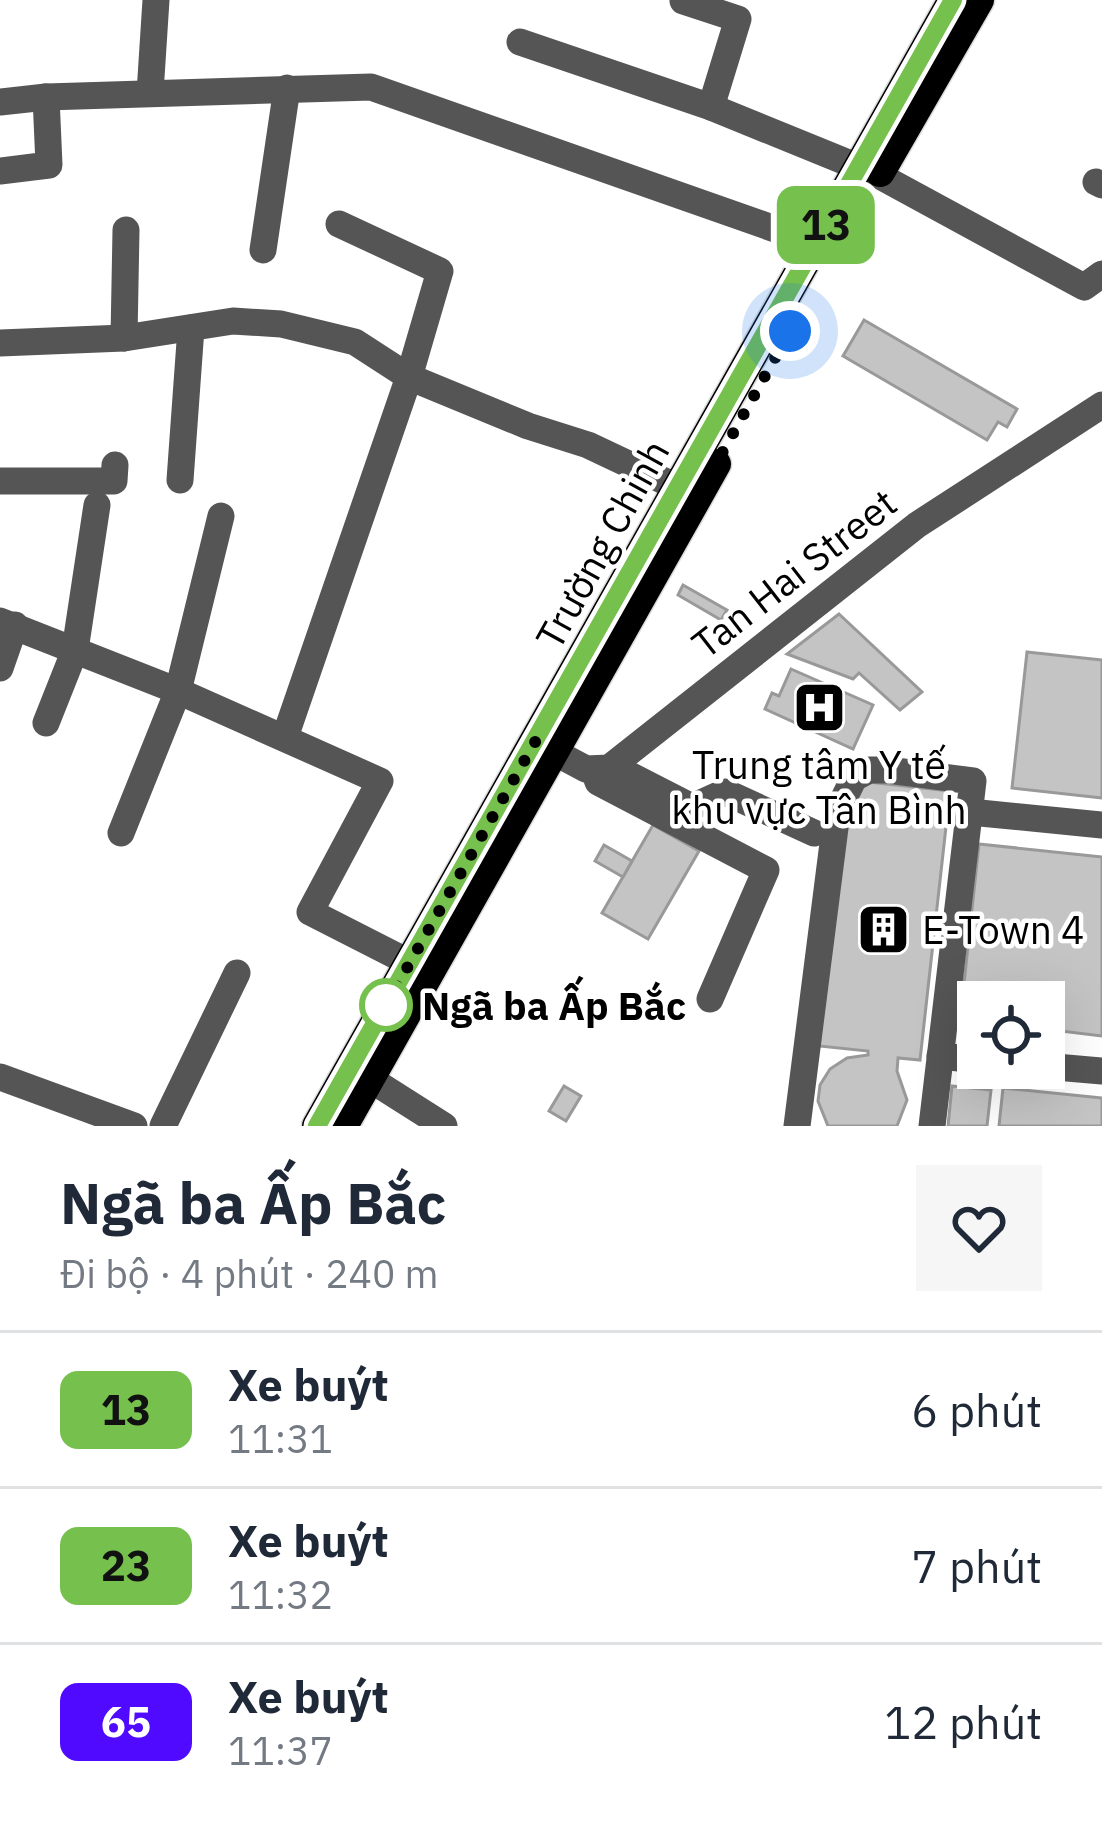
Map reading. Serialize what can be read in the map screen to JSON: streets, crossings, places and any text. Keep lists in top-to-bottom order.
{
  "streets": {
    "main road": ["Trường Chinh"],
    "street": ["Tan Hai Street"]
  },
  "places": {
    "hospital": ["Trung tâm Y tế khu vực Tân Bình"],
    "building": ["E-Town 4"],
    "other": ["Ngã ba Ấp Bắc"]
  },
  "lines": ["bus line 13"],
  "page": {
    "on_map": "13",
    "heading": ["Ngã ba Ấp Bắc", "Đi bộ · 4 phút · 240 m"],
    "list": [
      {
        "mark": "13",
        "name": "Xe buýt",
        "note": "11:31",
        "value": "6 phút"
      },
      {
        "mark": "23",
        "name": "Xe buýt",
        "note": "11:32",
        "value": "7 phút"
      },
      {
        "mark": "65",
        "name": "Xe buýt",
        "note": "11:37",
        "value": "12 phút"
      }
    ]
  }
}
